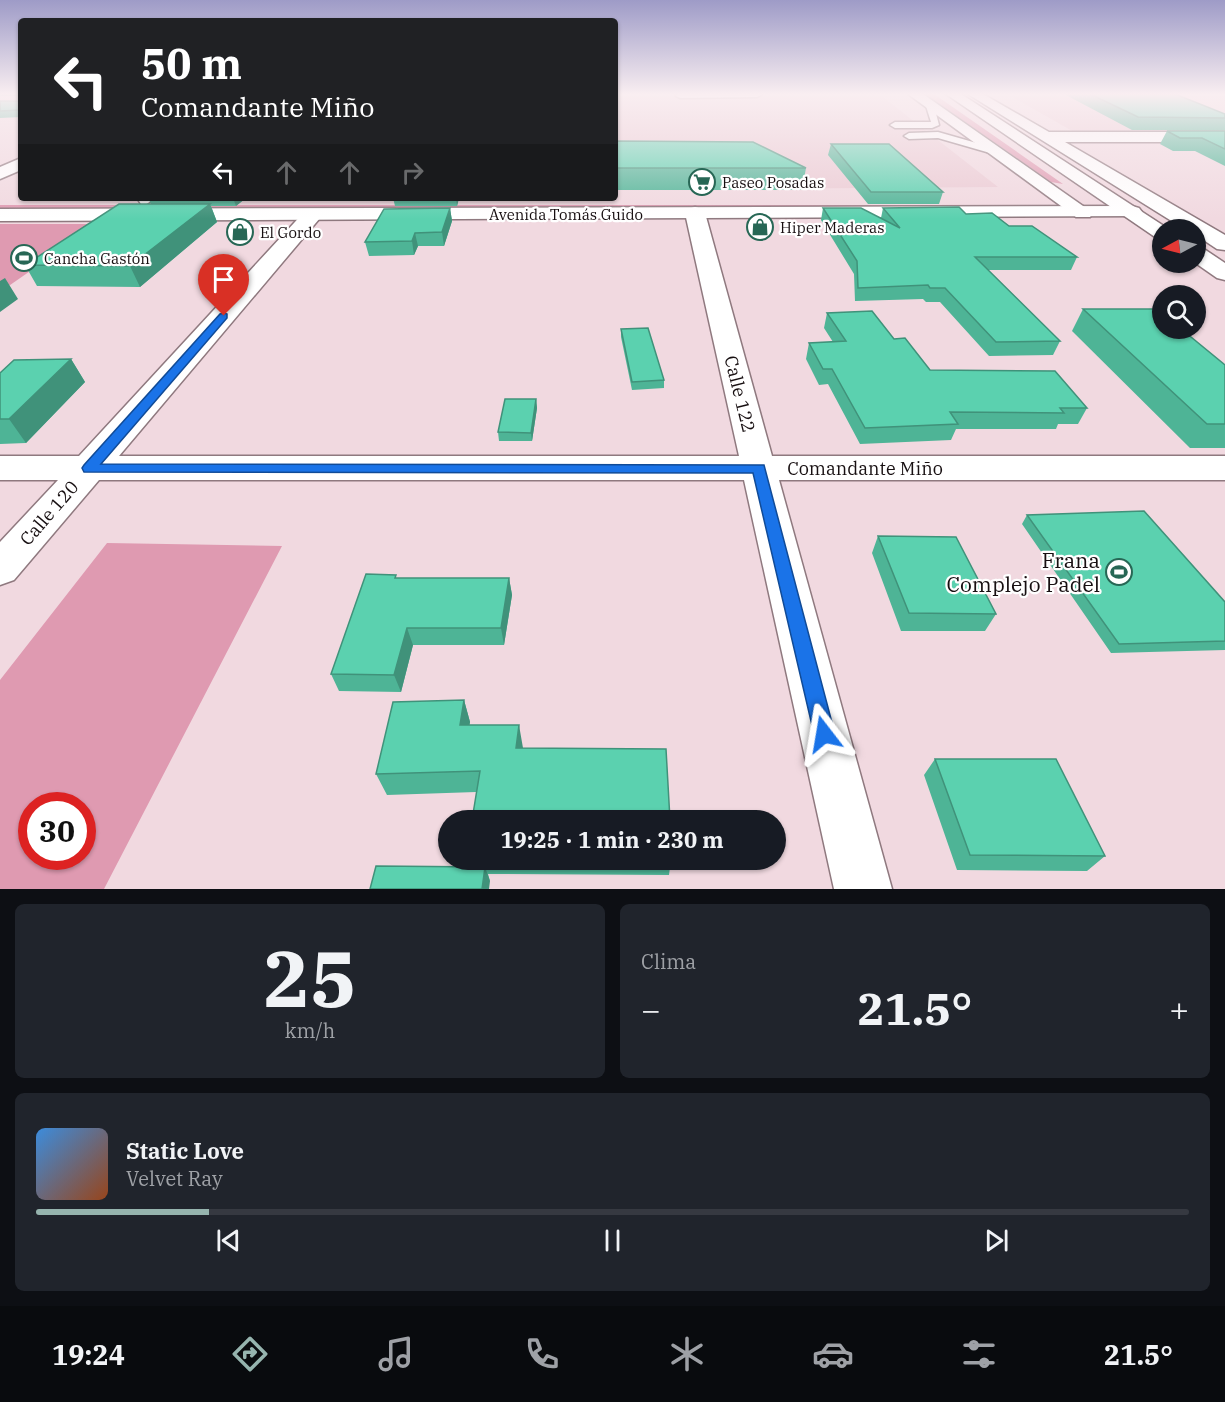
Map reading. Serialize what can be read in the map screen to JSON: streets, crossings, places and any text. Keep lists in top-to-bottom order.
{
  "streets": {
    "main road": [
      "Avenida Tomás Guido",
      "Calle 122",
      "Comandante Miño",
      "Calle 120"
    ]
  },
  "crossings": [
    ["Avenida Tomás Guido", "Calle 122"],
    ["Avenida Tomás Guido", "Calle 120"],
    ["Calle 122", "Comandante Miño"],
    ["Comandante Miño", "Calle 120"]
  ],
  "places": {
    "supermarket": ["Paseo Posadas"],
    "shop": ["Hiper Maderas", "El Gordo"],
    "sports": ["Cancha Gastón", "Frana Complejo Padel"]
  },
  "north": "left",
  "page": {
    "turn": ["50 m", "Comandante Miño"],
    "limit": "30",
    "trip": "19:25 · 1 min · 230 m",
    "tile": [
      ["25", "km/h"],
      "Clima"
    ],
    "heat": ["−", "21.5°", "+"],
    "song": ["Static Love", "Velvet Ray"],
    "tabs": ["19:24", "21.5°"]
  }
}
